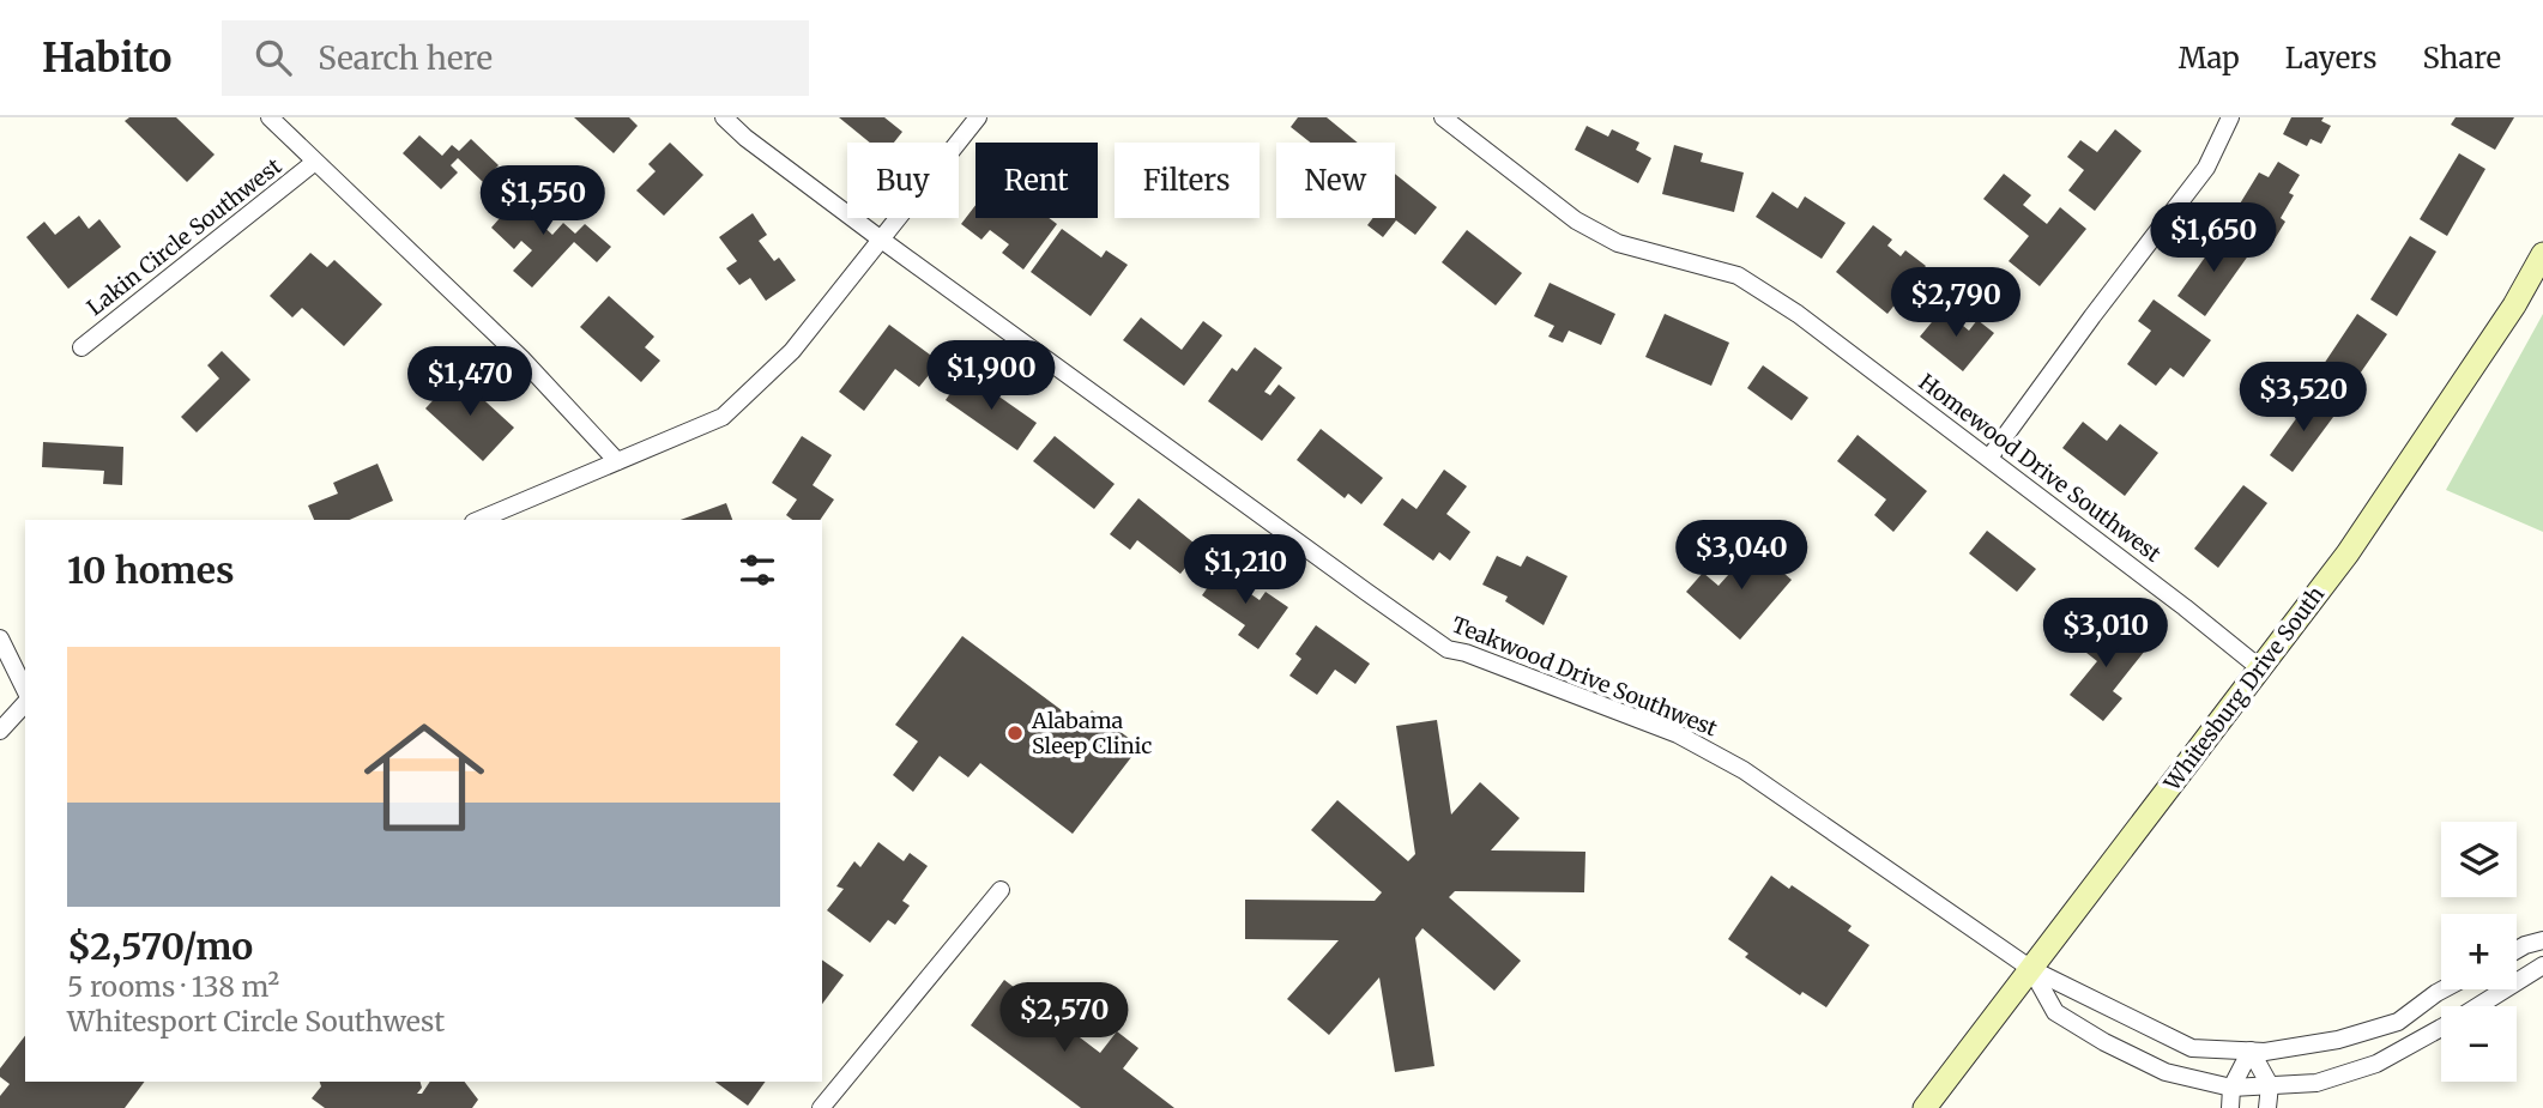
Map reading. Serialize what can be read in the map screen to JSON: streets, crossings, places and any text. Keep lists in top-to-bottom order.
{
  "streets": {
    "main road": ["Whitesburg Drive South"],
    "street": ["Lakin Circle Southwest", "Homewood Drive Southwest", "Teakwood Drive Southwest"]
  },
  "crossings": [
    ["Homewood Drive Southwest", "Whitesburg Drive South"],
    ["Teakwood Drive Southwest", "Whitesburg Drive South"]
  ],
  "places": ["Alabama Sleep Clinic"],
  "page": {
    "header": "Habito",
    "search": "Search here",
    "nav": ["Map", "Layers", "Share"],
    "chip": [
      "Buy",
      "Rent",
      "Filters",
      "New"
    ],
    "price": [
      "$1,550",
      "$1,650",
      "$2,790",
      "$1,900",
      "$1,470",
      "$3,520",
      "$3,040",
      "$1,210",
      "$3,010",
      "$2,570"
    ],
    "heading": "10 homes",
    "list": [
      {
        "name": "$2,570/mo",
        "note": "5 rooms · 138 m² · Whitesport Circle Southwest"
      }
    ],
    "map_buttons": ["+", "−"]
  }
}
